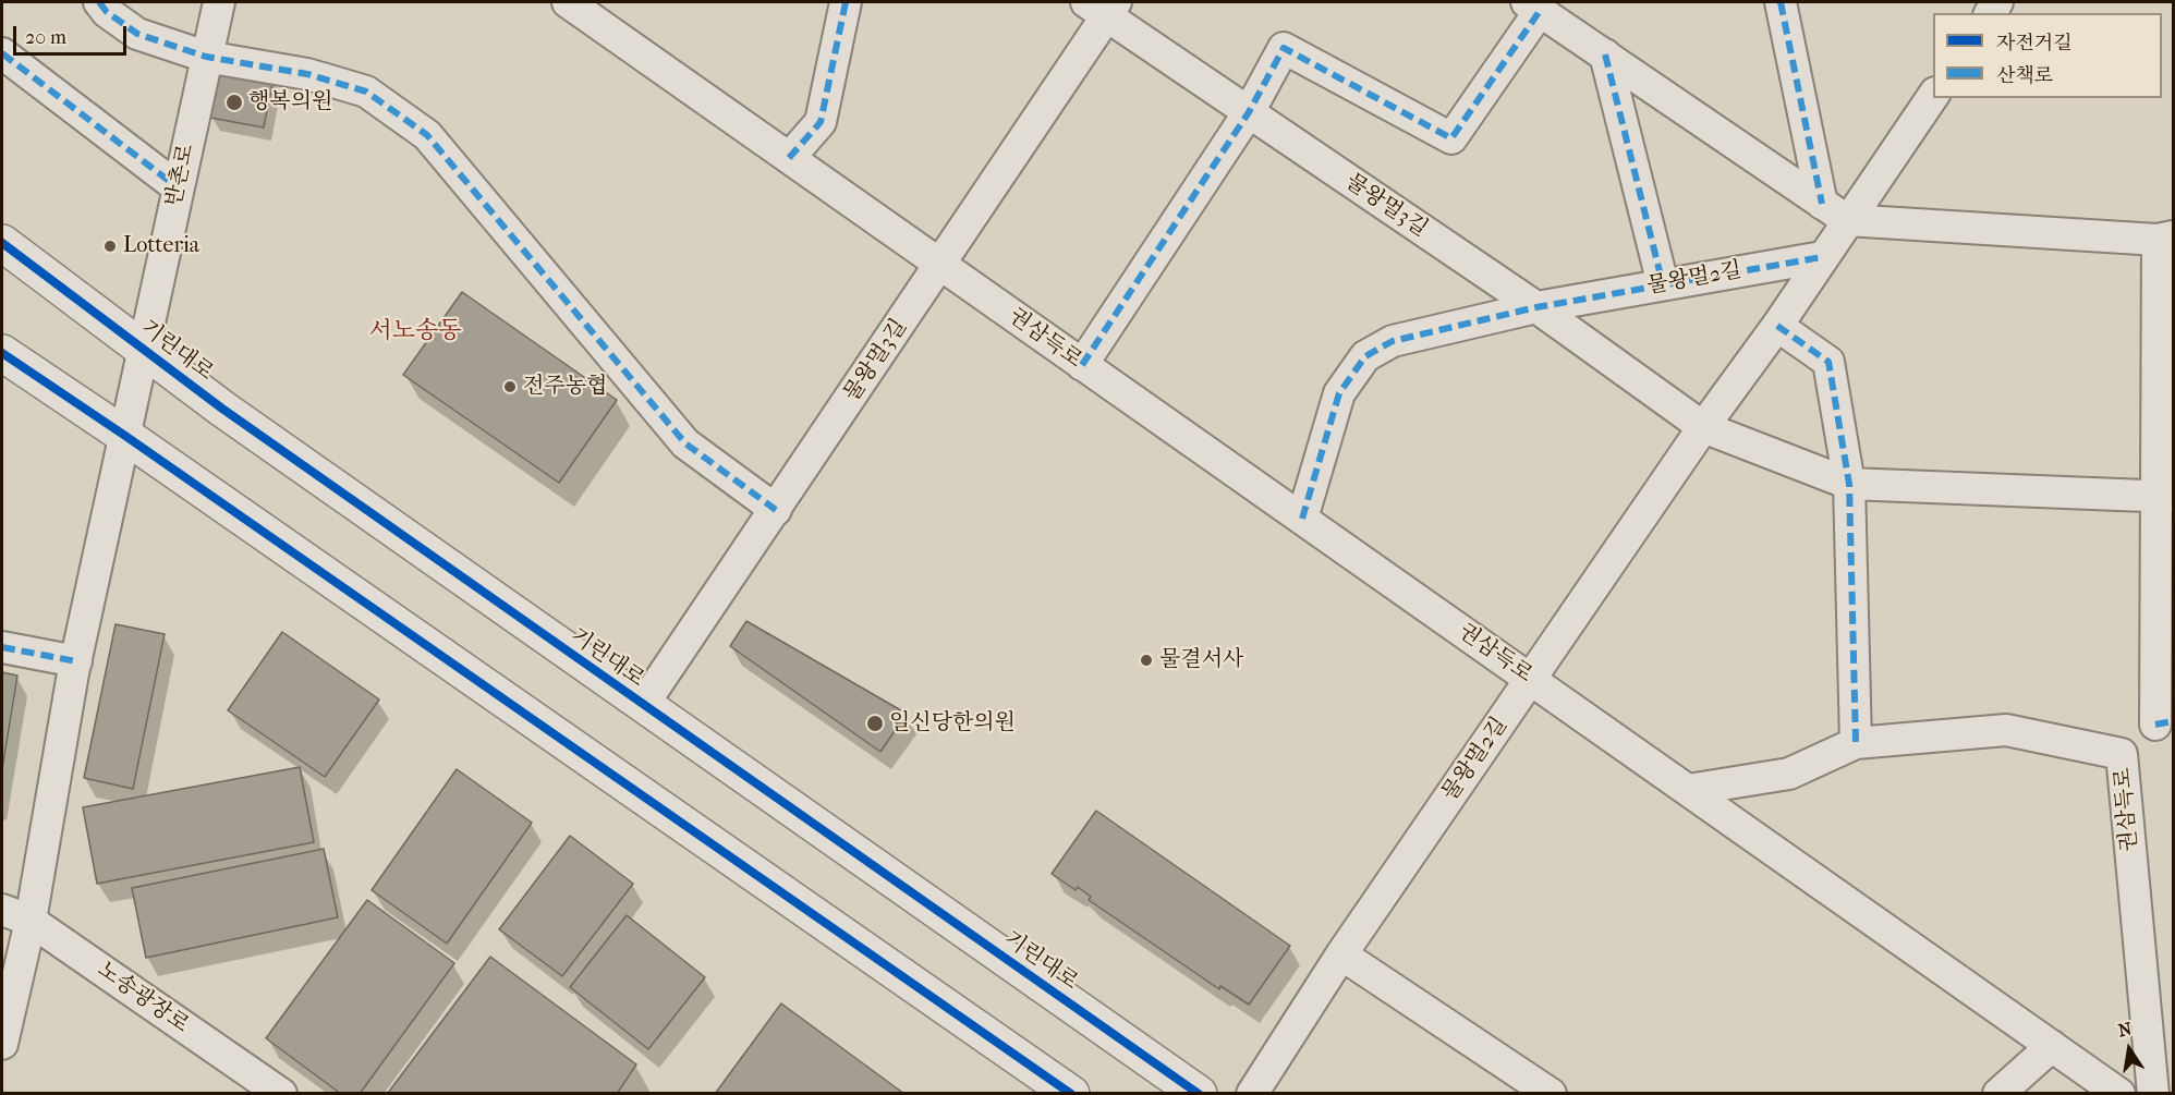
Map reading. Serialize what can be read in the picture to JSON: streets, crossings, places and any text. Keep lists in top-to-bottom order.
{
  "streets": {
    "street": [
      "반촌로",
      "물왕멀3길",
      "물왕멀2길",
      "권삼득로",
      "기린대로",
      "노송광장로"
    ]
  },
  "crossings": [
    ["반촌로", "기린대로"],
    ["물왕멀3길", "물왕멀2길"],
    ["물왕멀3길", "권삼득로"],
    ["물왕멀3길", "기린대로"],
    ["물왕멀2길", "권삼득로"],
    ["기린대로", "노송광장로"]
  ],
  "districts": ["서노송동"],
  "places": [
    "행복의원",
    "Lotteria",
    "전주농협",
    "물결서사",
    "일신당한의원"
  ],
  "legend": ["자전거길", "산책로"],
  "scale_bar": "20 m",
  "north": "top"
}
